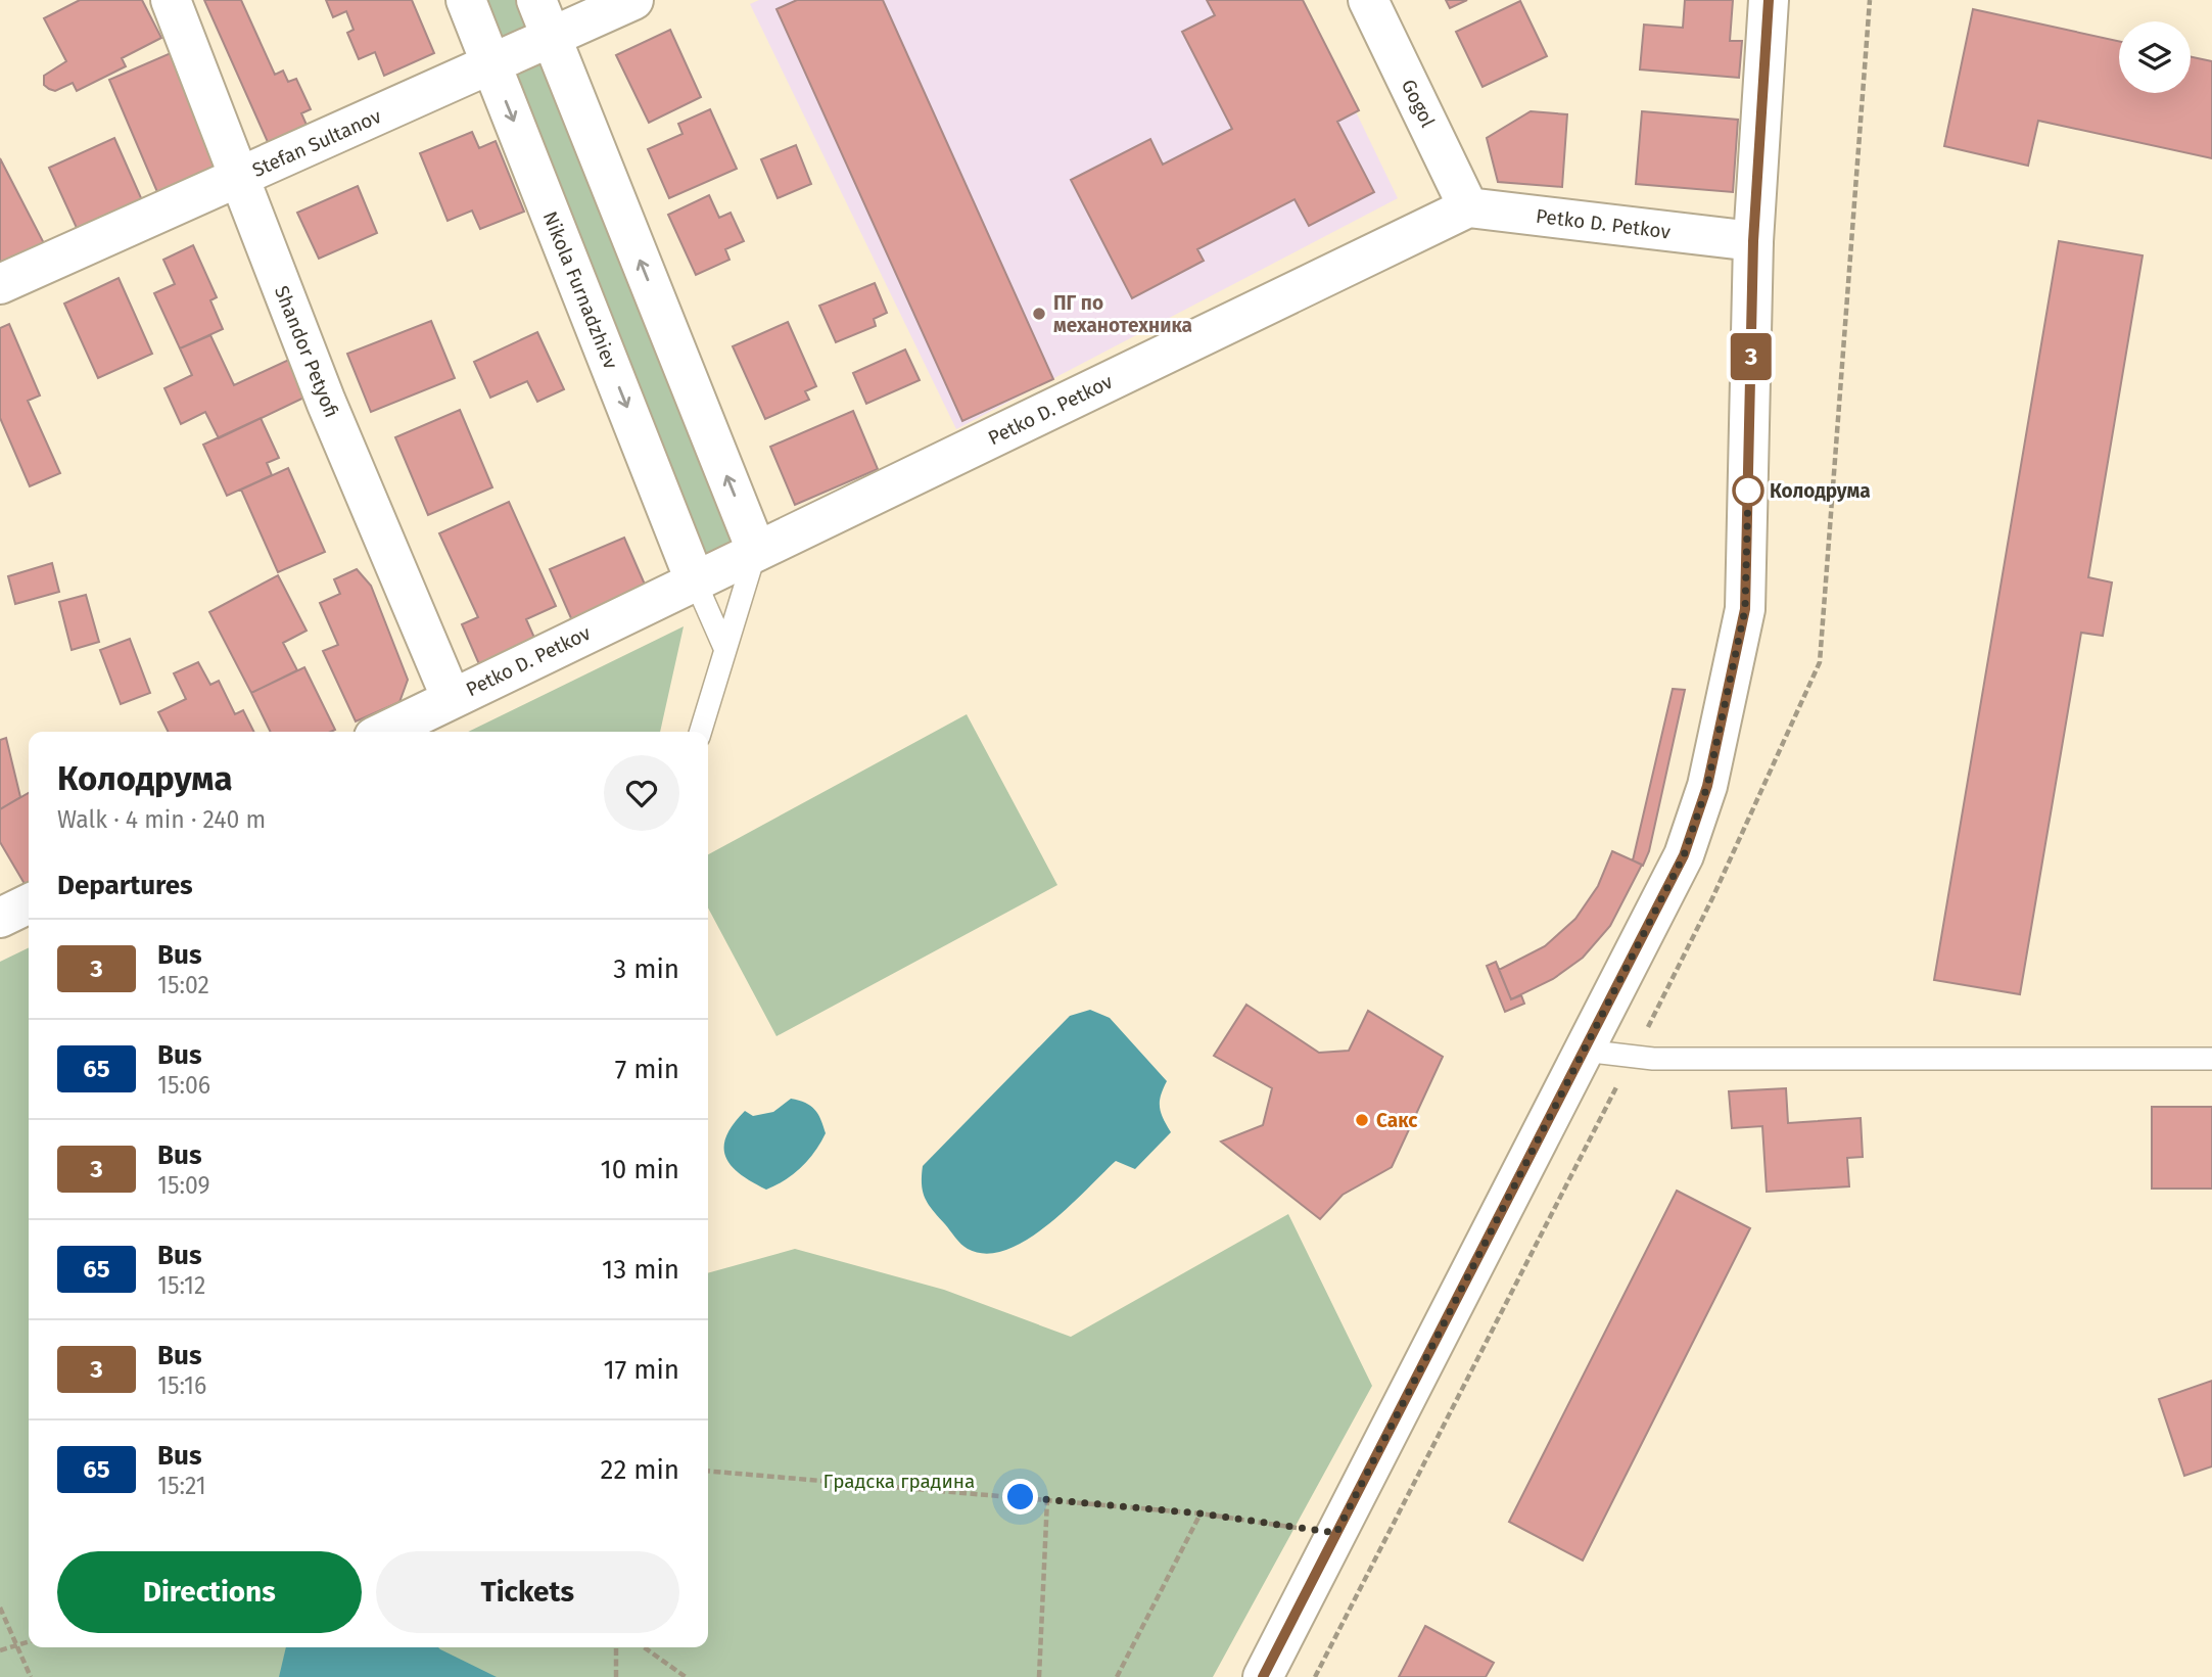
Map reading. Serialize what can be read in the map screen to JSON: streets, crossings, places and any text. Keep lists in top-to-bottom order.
{
  "streets": {
    "street": [
      "Gogol",
      "Stefan Sultanov",
      "Petko D. Petkov",
      "Nikola Furnadzhiev",
      "Shandor Petyofi"
    ]
  },
  "crossings": [
    ["Gogol", "Petko D. Petkov"],
    ["Stefan Sultanov", "Nikola Furnadzhiev"],
    ["Stefan Sultanov", "Shandor Petyofi"],
    ["Petko D. Petkov", "Nikola Furnadzhiev"],
    ["Petko D. Petkov", "Shandor Petyofi"]
  ],
  "parks": ["Градска градина"],
  "places": ["ПГ по механотехника", "Колодрума", "Сакс"],
  "lines": ["bus line 3"],
  "page": {
    "on_map": "3",
    "heading": [
      ["Колодрума", "Walk · 4 min · 240 m"],
      "Departures"
    ],
    "list": [
      {
        "mark": "3",
        "name": "Bus",
        "note": "15:02",
        "value": "3 min"
      },
      {
        "mark": "65",
        "name": "Bus",
        "note": "15:06",
        "value": "7 min"
      },
      {
        "mark": "3",
        "name": "Bus",
        "note": "15:09",
        "value": "10 min"
      },
      {
        "mark": "65",
        "name": "Bus",
        "note": "15:12",
        "value": "13 min"
      },
      {
        "mark": "3",
        "name": "Bus",
        "note": "15:16",
        "value": "17 min"
      },
      {
        "mark": "65",
        "name": "Bus",
        "note": "15:21",
        "value": "22 min"
      }
    ],
    "buttons": ["Directions", "Tickets"]
  }
}
